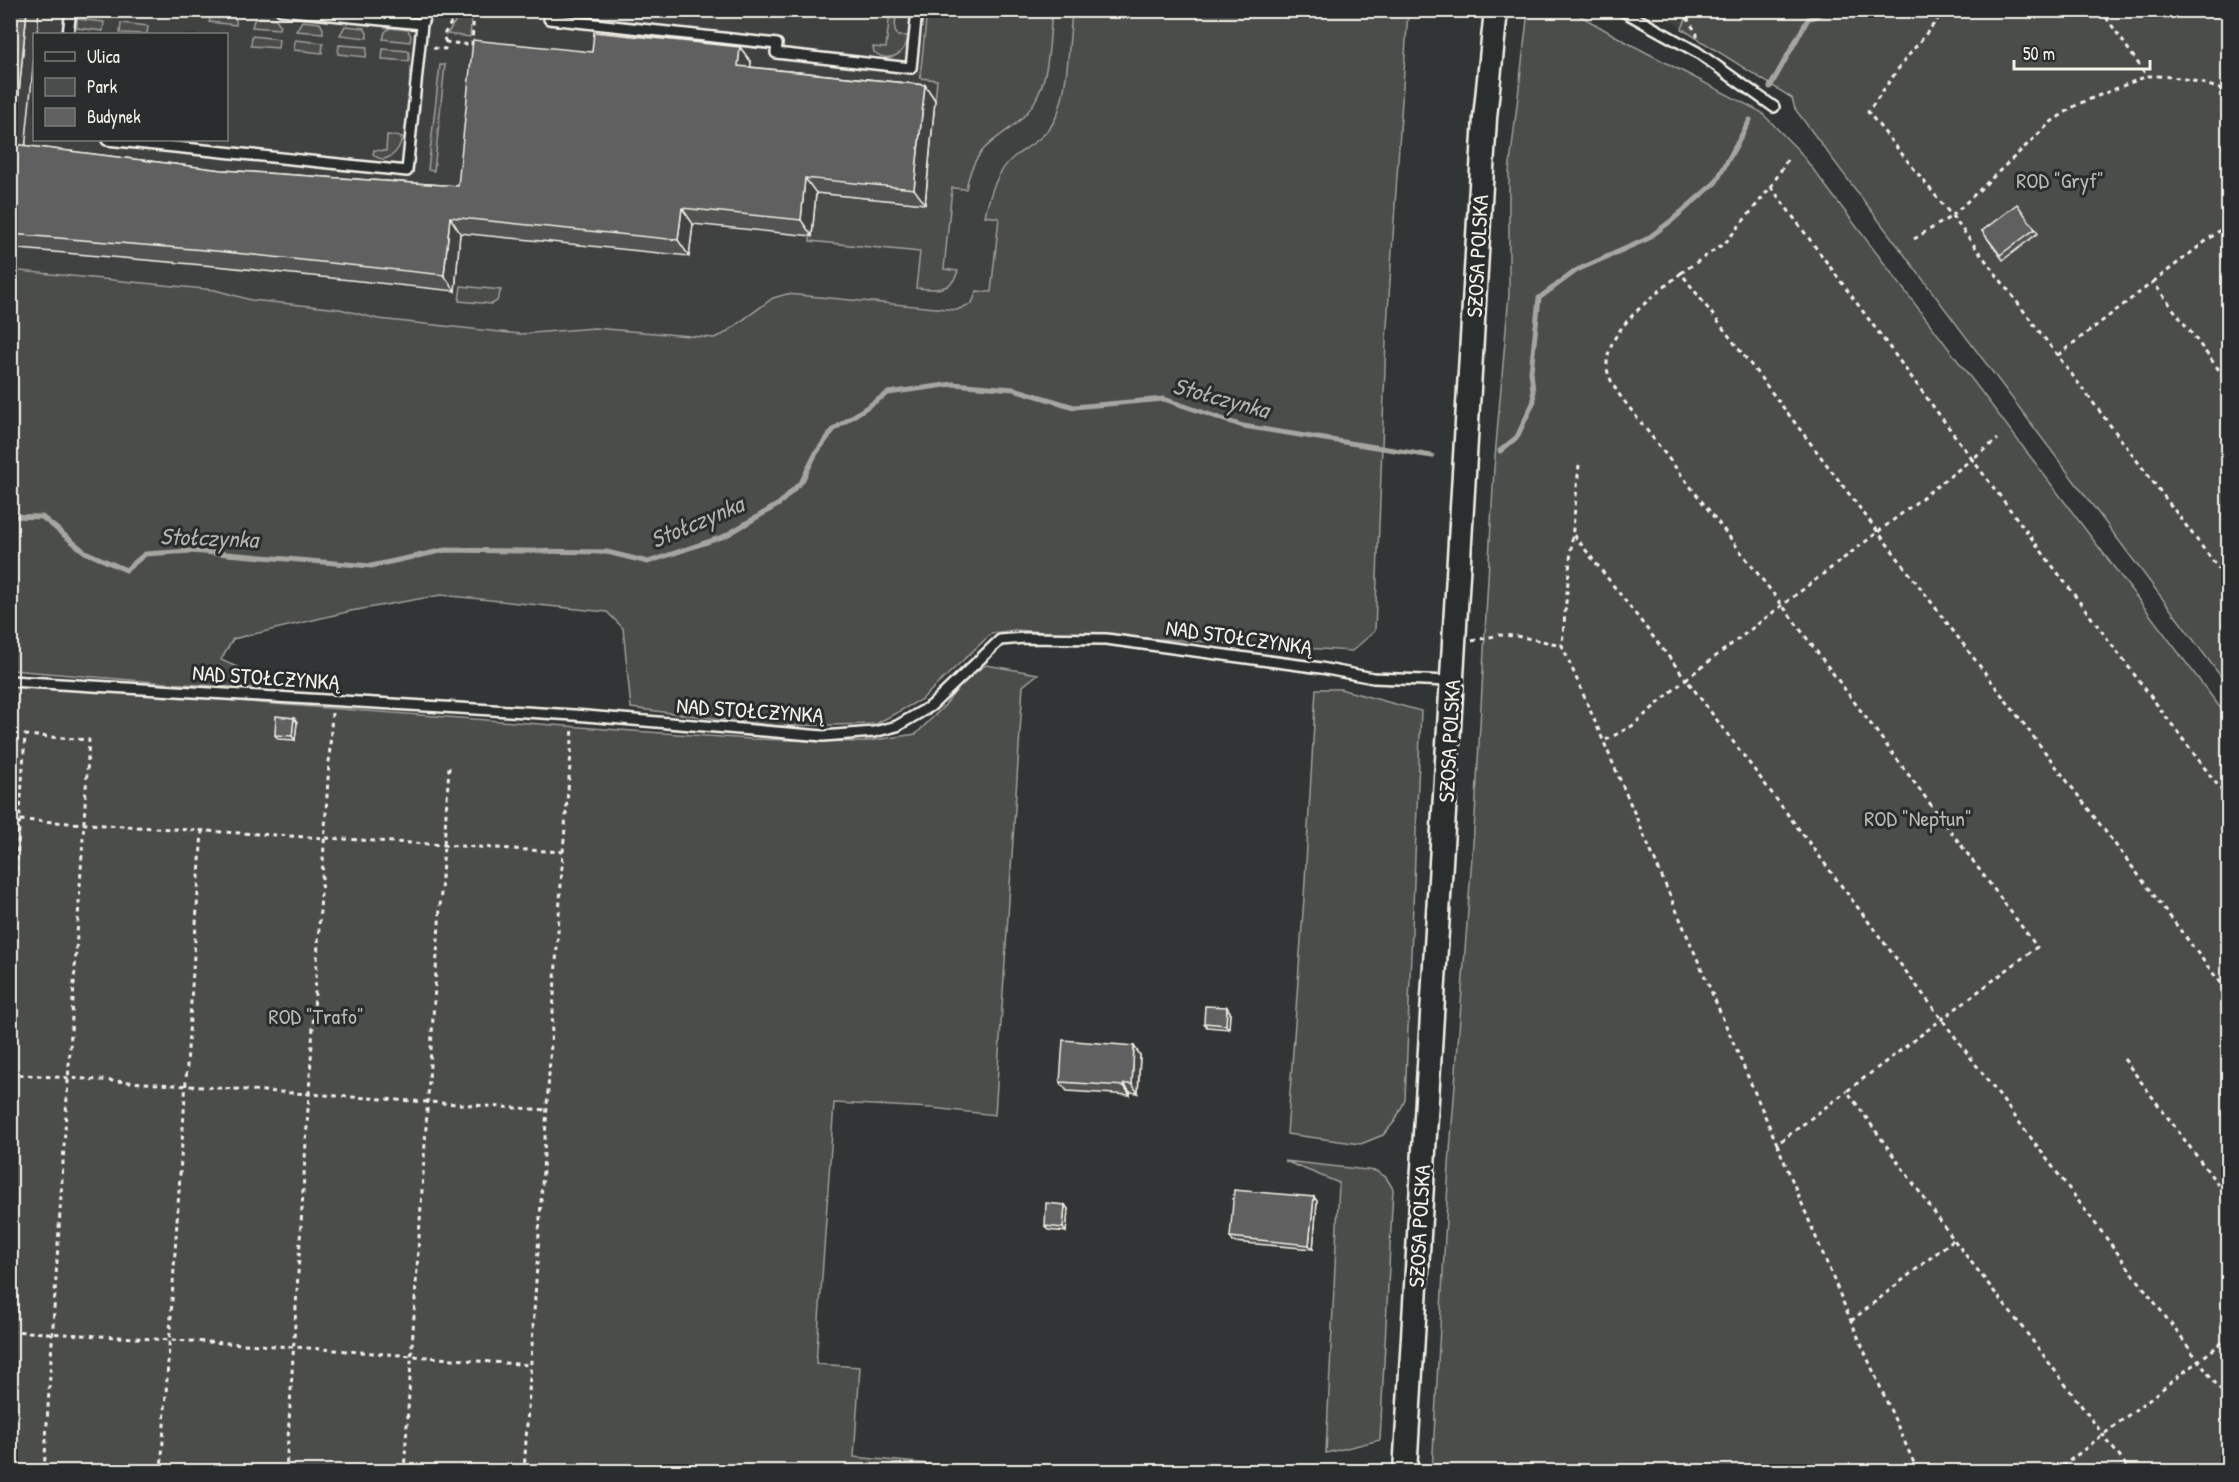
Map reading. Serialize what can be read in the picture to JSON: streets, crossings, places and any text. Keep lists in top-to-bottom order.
{
  "streets": {
    "street": ["SZOSA POLSKA"],
    "lane": ["NAD STOŁCZYNKĄ"]
  },
  "crossings": [
    ["SZOSA POLSKA", "NAD STOŁCZYNKĄ"]
  ],
  "water": ["Stołczynka"],
  "parks": ["ROD \"Gryf\"", "ROD \"Neptun\"", "ROD \"Trafo\""],
  "legend": ["Ulica", "Park", "Budynek"],
  "scale_bar": "50 m"
}
